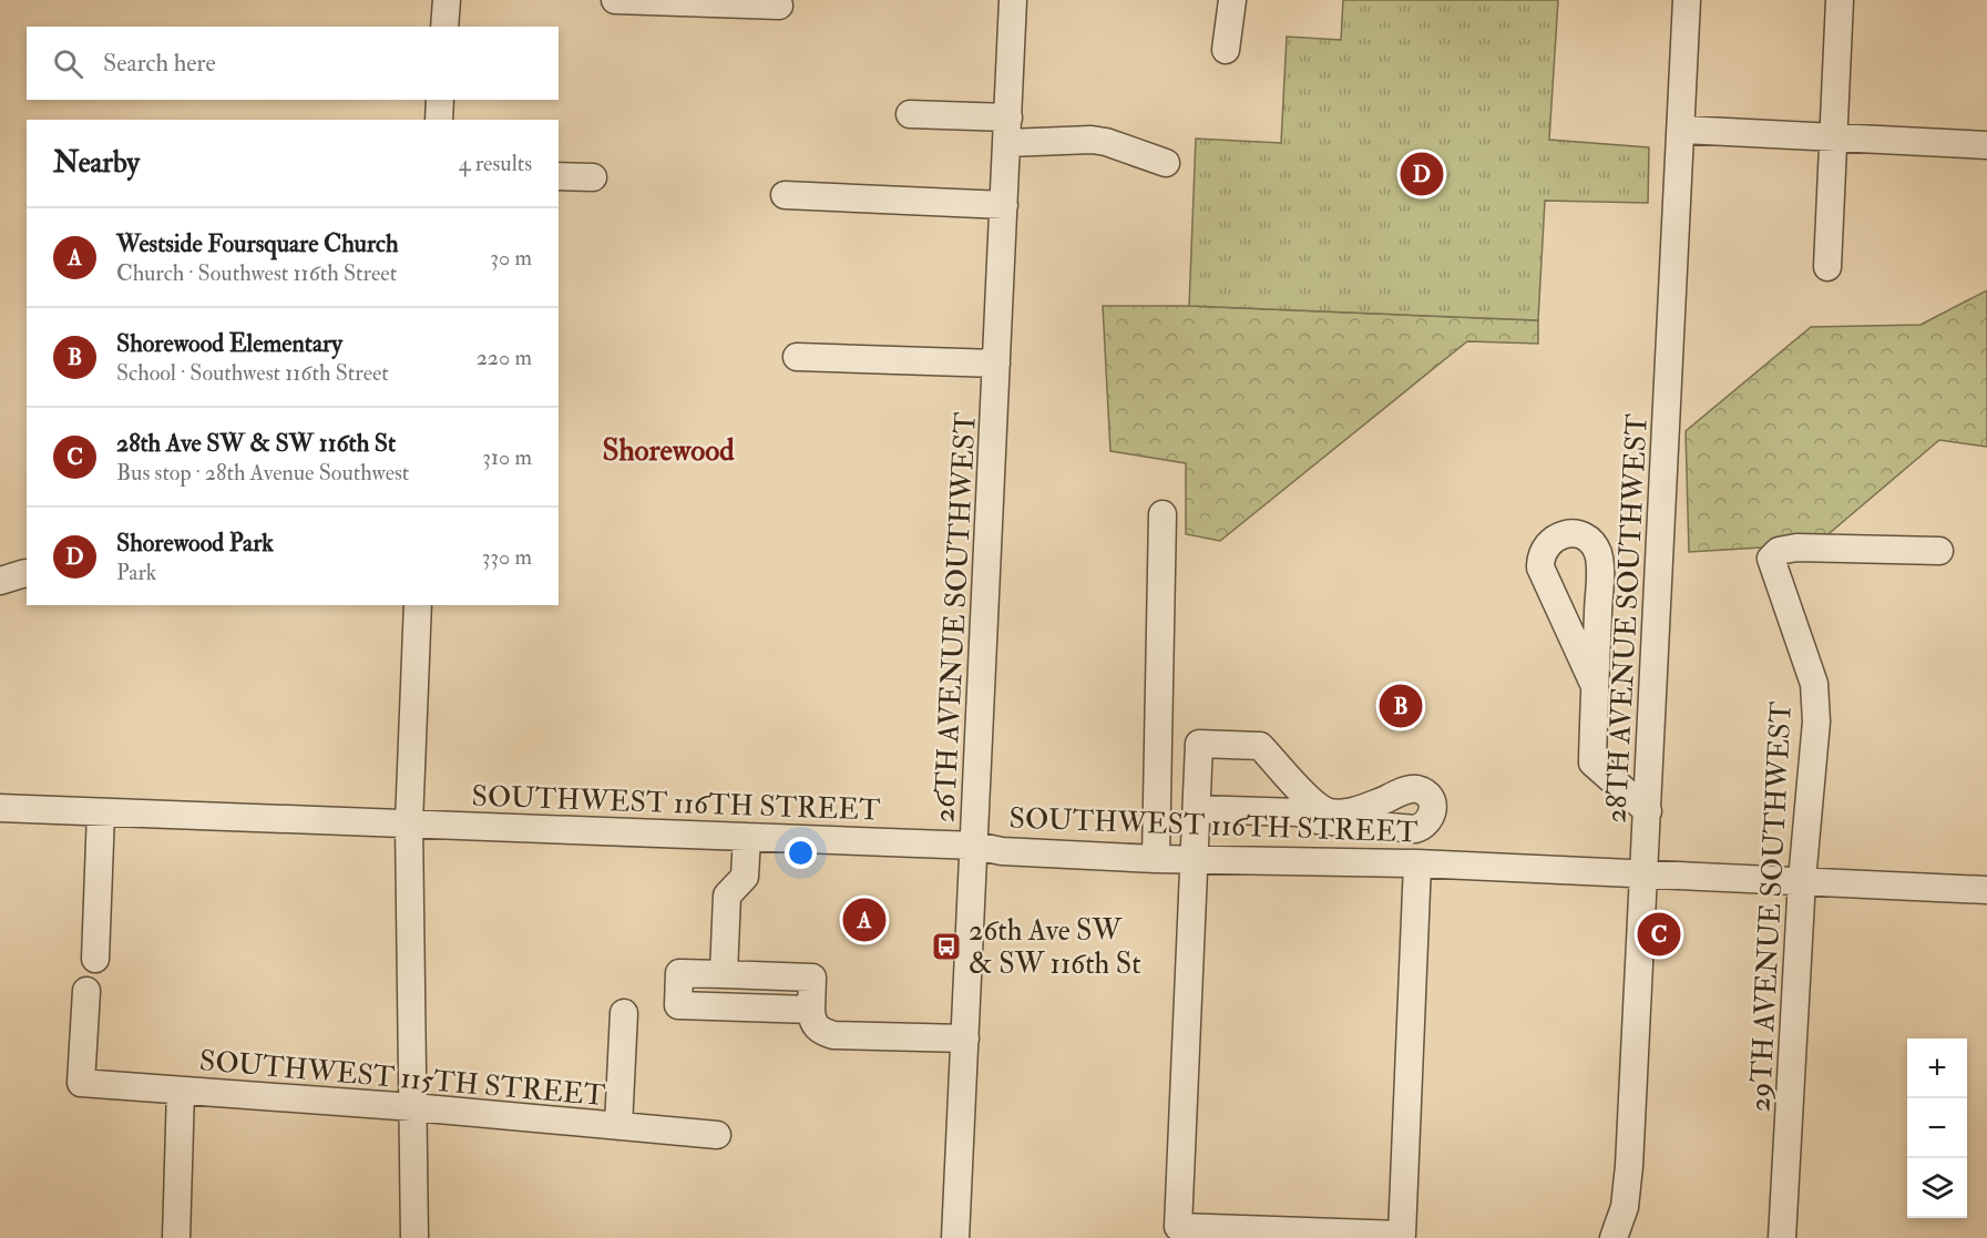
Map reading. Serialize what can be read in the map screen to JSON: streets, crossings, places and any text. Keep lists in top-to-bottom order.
{
  "streets": {
    "street": [
      "26TH AVENUE SOUTHWEST",
      "28TH AVENUE SOUTHWEST",
      "SOUTHWEST 116TH STREET",
      "29TH AVENUE SOUTHWEST",
      "SOUTHWEST 115TH STREET"
    ]
  },
  "crossings": [
    ["26TH AVENUE SOUTHWEST", "SOUTHWEST 116TH STREET"],
    ["28TH AVENUE SOUTHWEST", "SOUTHWEST 116TH STREET"],
    ["SOUTHWEST 116TH STREET", "29TH AVENUE SOUTHWEST"]
  ],
  "districts": ["Shorewood"],
  "places": {
    "bus stop": ["26th Ave SW & SW 116th St"]
  },
  "page": {
    "search": "Search here",
    "heading": ["Nearby", "4 results"],
    "pins": [
      "D",
      "B",
      "A",
      "C"
    ],
    "list": [
      {
        "mark": "A",
        "name": "Westside Foursquare Church",
        "note": "Church · Southwest 116th Street",
        "value": "30 m"
      },
      {
        "mark": "B",
        "name": "Shorewood Elementary",
        "note": "School · Southwest 116th Street",
        "value": "220 m"
      },
      {
        "mark": "C",
        "name": "28th Ave SW & SW 116th St",
        "note": "Bus stop · 28th Avenue Southwest",
        "value": "310 m"
      },
      {
        "mark": "D",
        "name": "Shorewood Park",
        "note": "Park",
        "value": "330 m"
      }
    ],
    "map_buttons": ["+", "−"]
  }
}
